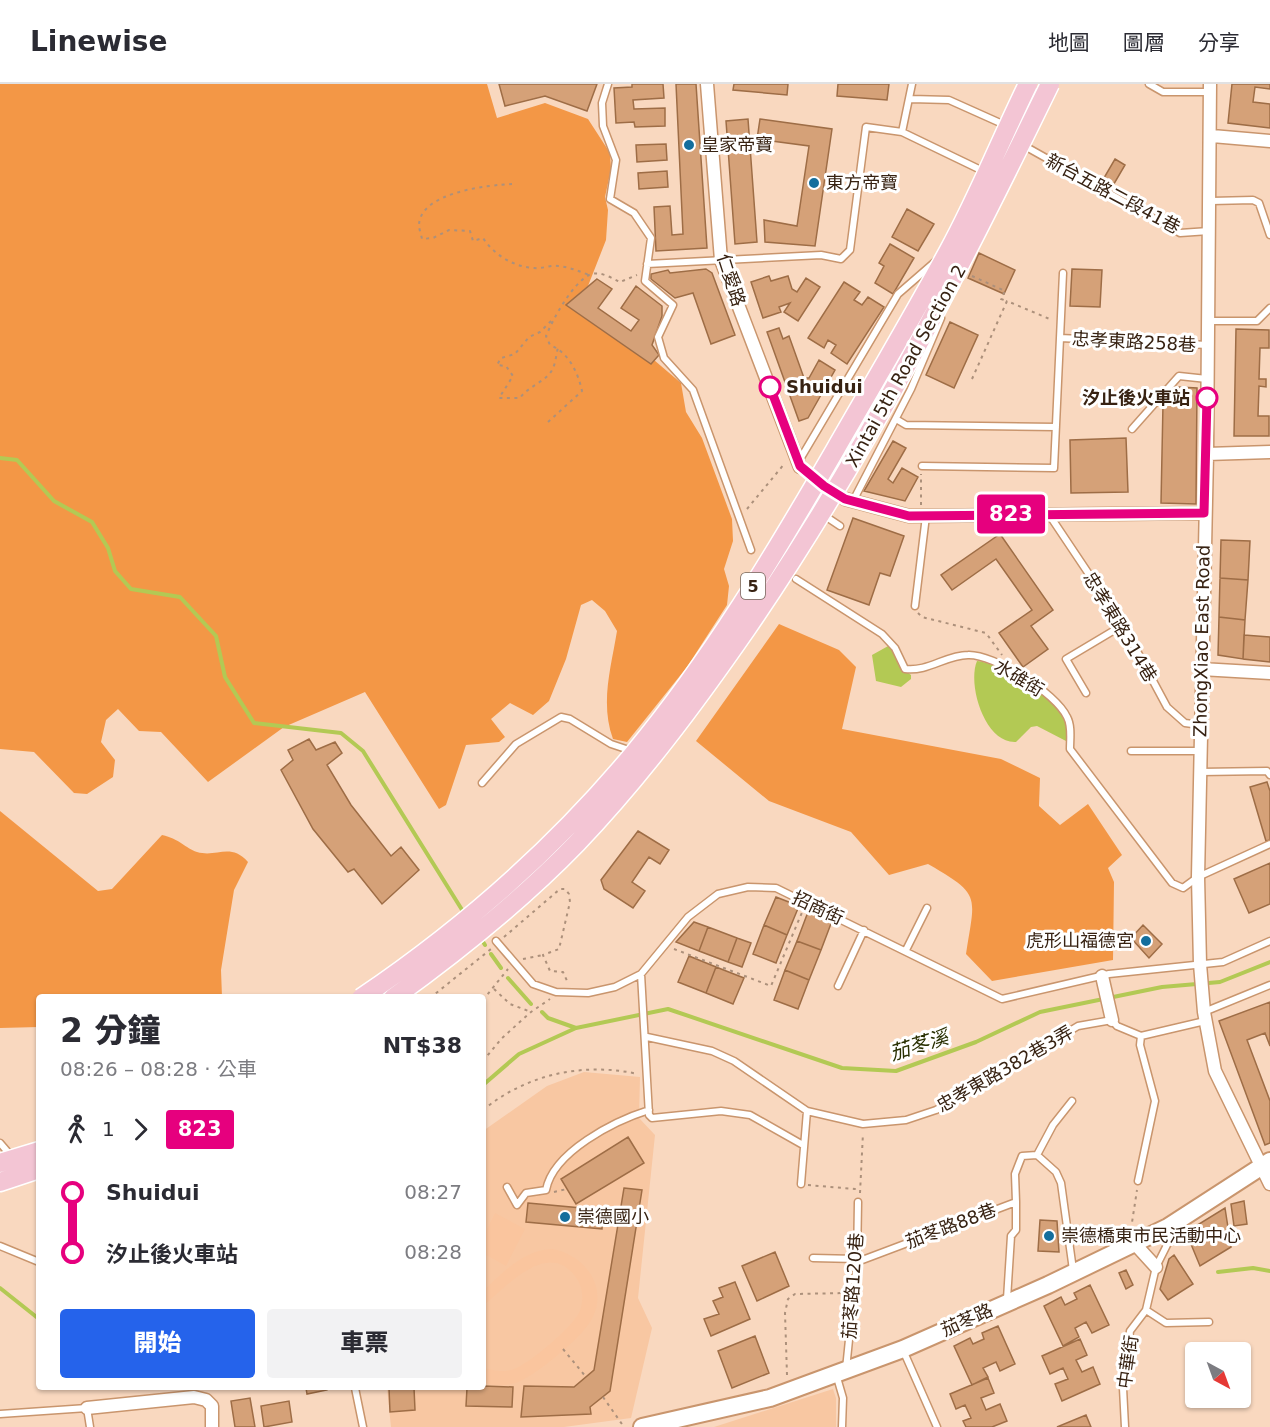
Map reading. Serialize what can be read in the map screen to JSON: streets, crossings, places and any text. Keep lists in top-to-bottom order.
{
  "streets": {
    "main road": ["Xintai 5th Road Section 2", "5"],
    "street": ["仁愛路", "ZhongXiao East Road", "茄苳路"],
    "lane": [
      "新台五路二段41巷",
      "忠孝東路258巷",
      "忠孝東路314巷",
      "水碓街",
      "招商街",
      "忠孝東路382巷3弄",
      "茄苳路88巷",
      "茄苳路120巷",
      "中華街"
    ]
  },
  "crossings": [
    ["新台五路二段41巷", "Xintai 5th Road Section 2"],
    ["新台五路二段41巷", "ZhongXiao East Road"],
    ["忠孝東路258巷", "ZhongXiao East Road"],
    ["忠孝東路314巷", "ZhongXiao East Road"],
    ["ZhongXiao East Road", "水碓街"],
    ["ZhongXiao East Road", "招商街"],
    ["ZhongXiao East Road", "茄苳路"],
    ["茄苳路88巷", "茄苳路120巷"],
    ["茄苳路88巷", "茄苳路"],
    ["茄苳路120巷", "茄苳路"],
    ["茄苳路", "中華街"]
  ],
  "water": ["茄苳溪"],
  "places": [
    "皇家帝寶",
    "東方帝寶",
    "Shuidui",
    "汐止後火車站",
    "虎形山福德宮",
    "崇德國小",
    "崇德橋東市民活動中心"
  ],
  "lines": ["bus line 823"],
  "north": "bottom right",
  "page": {
    "header": "Linewise",
    "nav": ["地圖", "圖層", "分享"],
    "on_map": "823",
    "heading": ["2 分鐘", "08:26 – 08:28 · 公車", "NT$38"],
    "legs": ["1", "823"],
    "list": [
      {
        "name": "Shuidui",
        "value": "08:27"
      },
      {
        "name": "汐止後火車站",
        "value": "08:28"
      }
    ],
    "buttons": ["開始", "車票"]
  }
}
